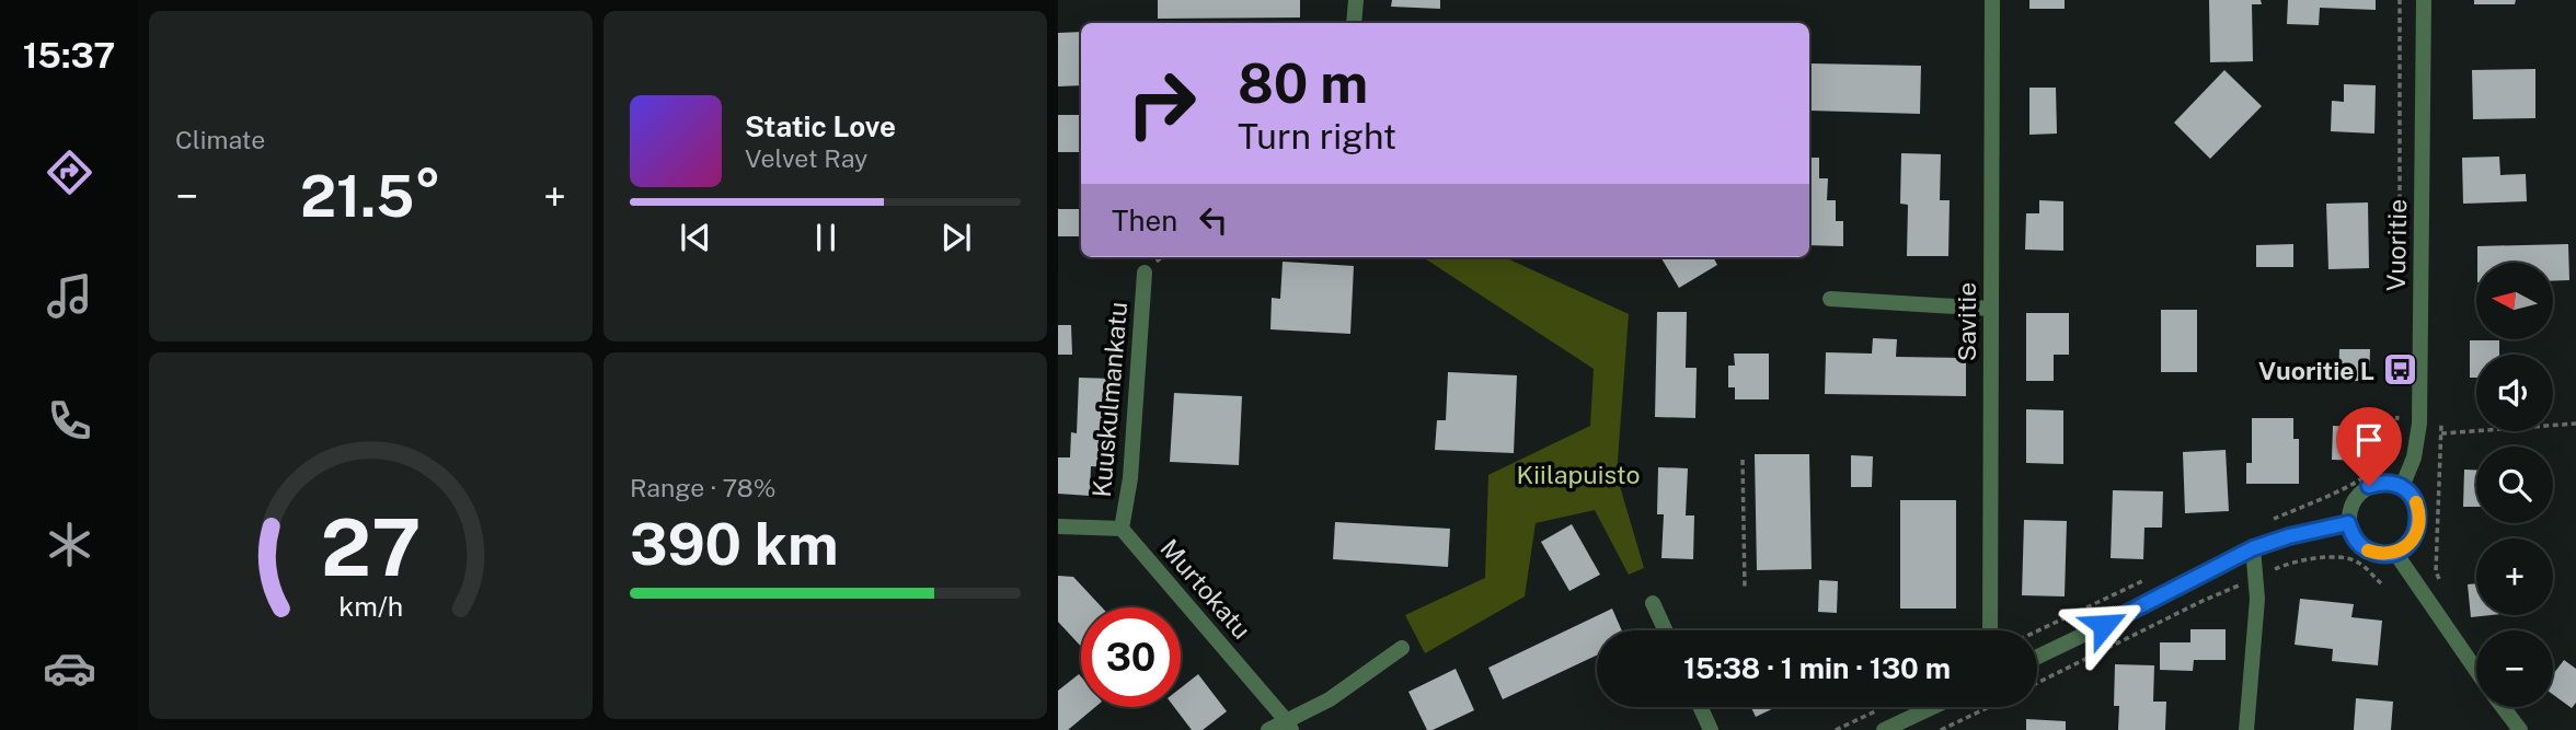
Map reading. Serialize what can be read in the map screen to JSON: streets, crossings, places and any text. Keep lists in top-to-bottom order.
{
  "streets": {
    "street": [
      "Vuoritie",
      "Savitie",
      "Kuuskulmankatu",
      "Murtokatu"
    ]
  },
  "crossings": [
    ["Kuuskulmankatu", "Murtokatu"]
  ],
  "parks": ["Kiilapuisto"],
  "places": {
    "bus stop": ["Vuoritie L"]
  },
  "north": "left",
  "page": {
    "tabs": "15:37",
    "tile": [
      "Climate",
      ["Range · 78%", "390 km"]
    ],
    "turn": ["80 m", "Turn right"],
    "song": ["Static Love", "Velvet Ray"],
    "heat": ["−", "21.5°", "+"],
    "then": "Then",
    "map_buttons": ["+", "−"],
    "limit": "30",
    "trip": "15:38 · 1 min · 130 m",
    "gauge": ["27", "km/h"]
  }
}
